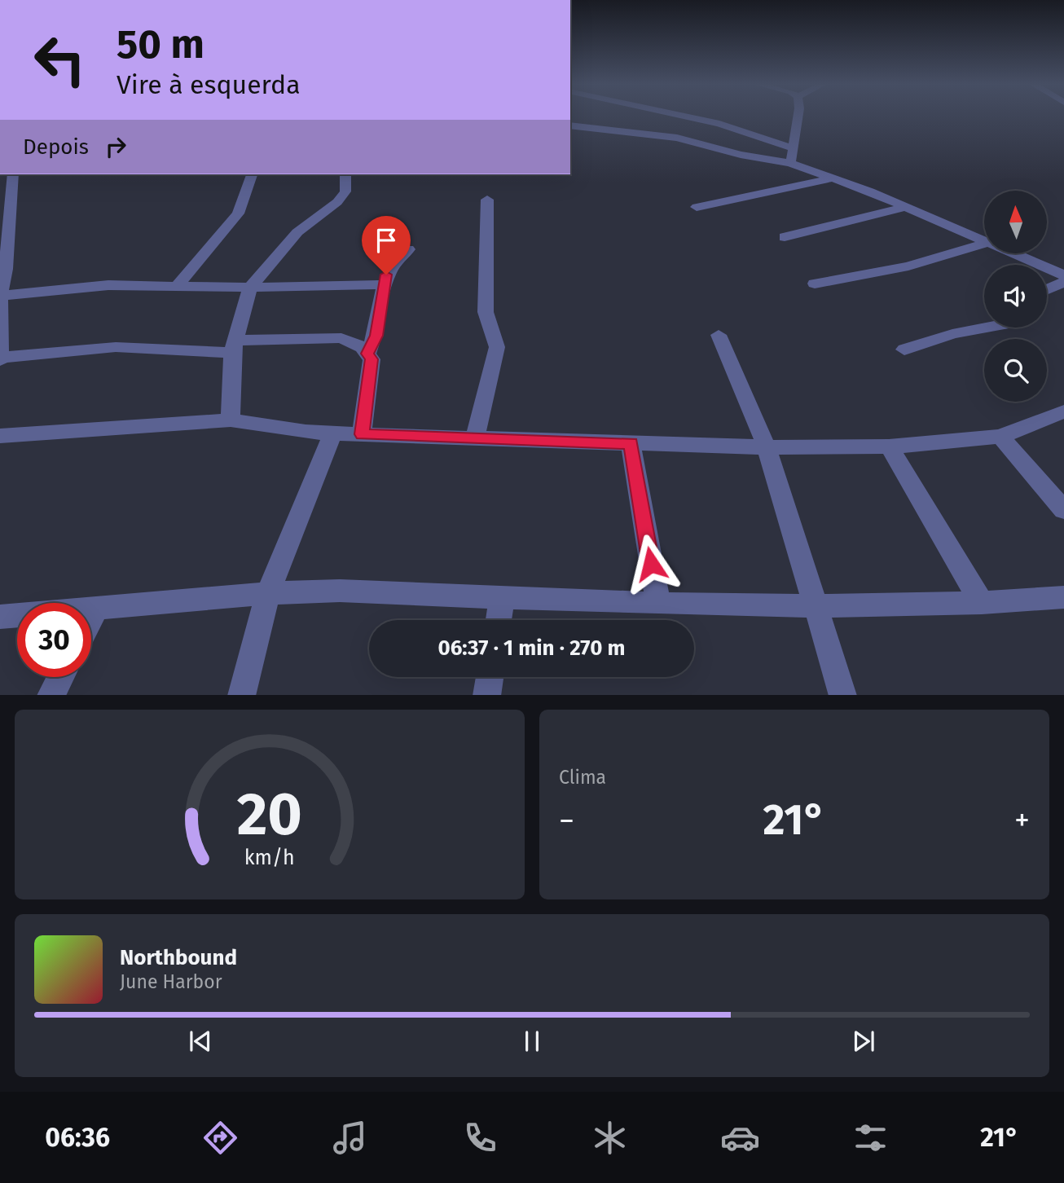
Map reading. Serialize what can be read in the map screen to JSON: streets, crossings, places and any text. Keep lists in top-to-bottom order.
{
  "north": "top",
  "page": {
    "turn": ["50 m", "Vire à esquerda"],
    "then": "Depois",
    "limit": "30",
    "trip": "06:37 · 1 min · 270 m",
    "tile": "Clima",
    "heat": ["−", "21°", "+"],
    "song": ["Northbound", "June Harbor"],
    "tabs": ["06:36", "21°"],
    "gauge": ["20", "km/h"]
  }
}
